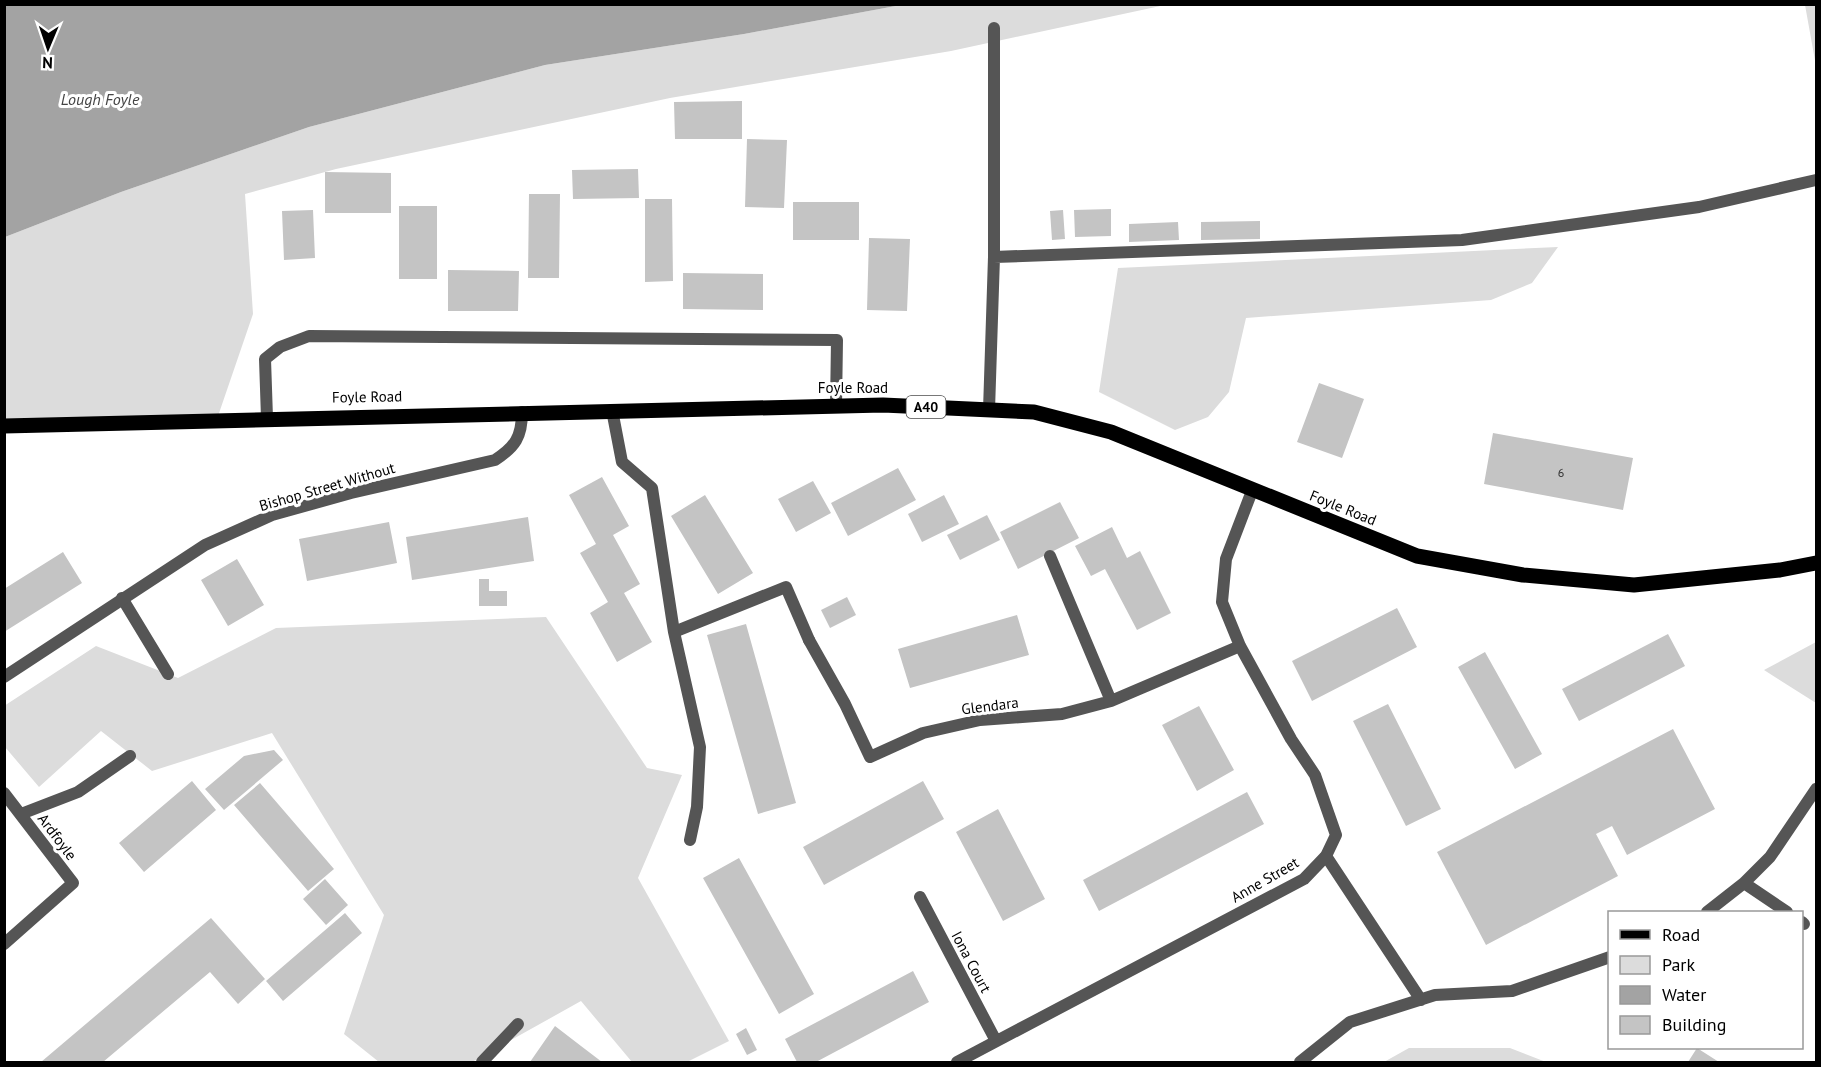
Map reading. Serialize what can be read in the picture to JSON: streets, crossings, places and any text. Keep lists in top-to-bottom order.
{
  "streets": {
    "main road": ["Foyle Road", "A40"],
    "street": [
      "Bishop Street Without",
      "Glendara",
      "Ardfoyle",
      "Anne Street",
      "Iona Court"
    ]
  },
  "crossings": [
    ["Foyle Road", "Bishop Street Without"],
    ["Foyle Road", "Anne Street"],
    ["Glendara", "Anne Street"],
    ["Anne Street", "Iona Court"]
  ],
  "water": ["Lough Foyle"],
  "house_numbers": ["6"],
  "legend": [
    "Road",
    "Park",
    "Water",
    "Building"
  ],
  "north": "bottom"
}
